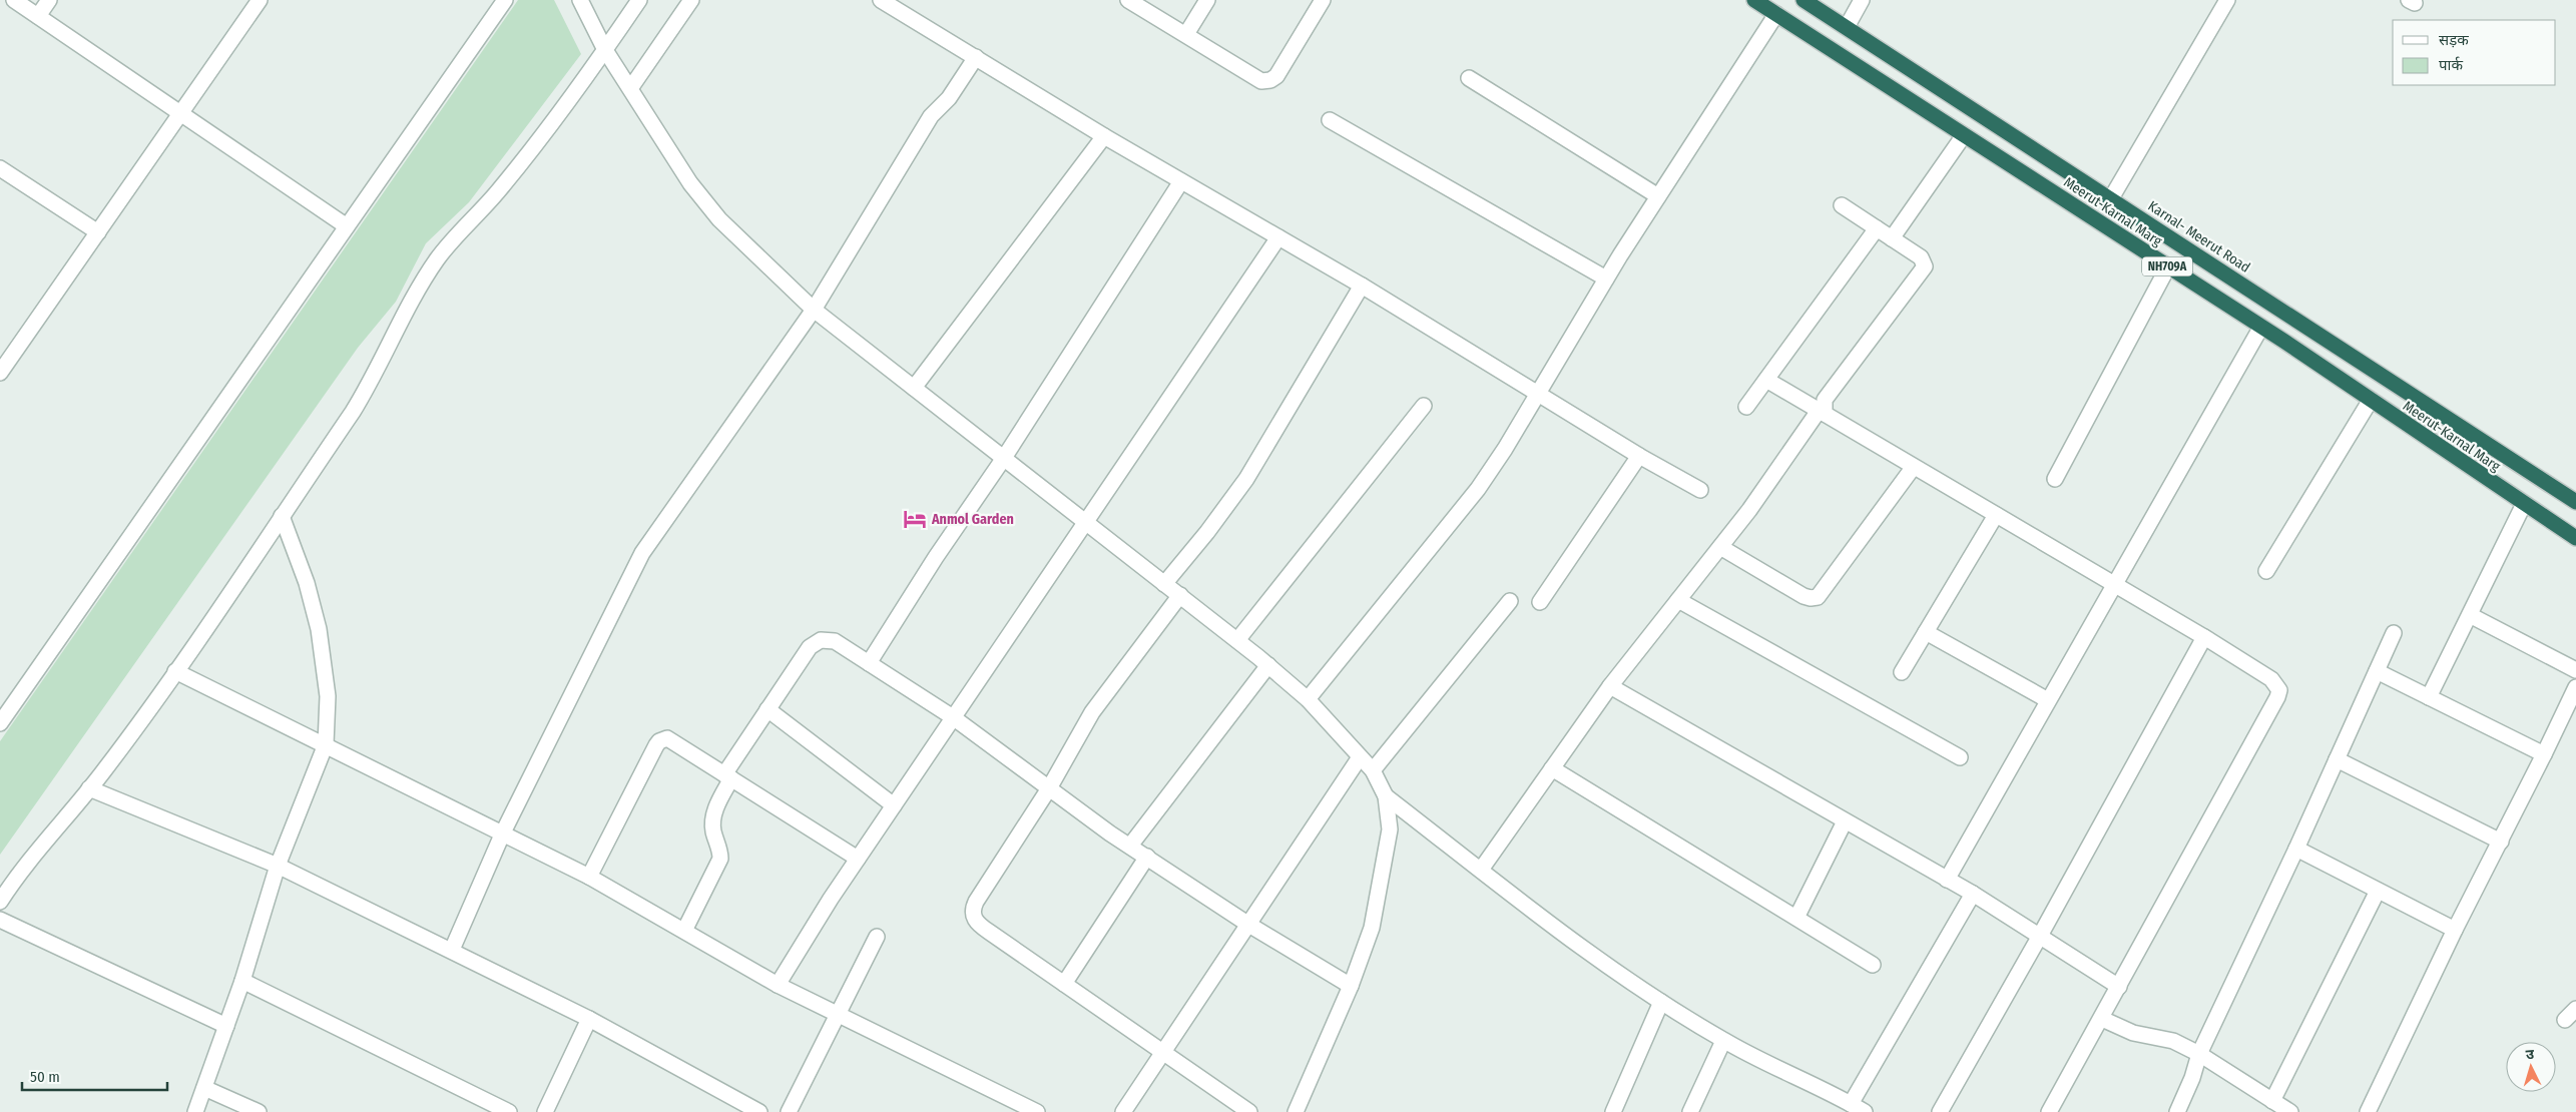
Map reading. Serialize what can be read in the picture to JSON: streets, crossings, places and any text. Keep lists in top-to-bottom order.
{
  "streets": {
    "highway": ["Meerut-Karnal Marg", "Karnal- Meerut Road", "NH709A"]
  },
  "places": {
    "hotel": ["Anmol Garden"]
  },
  "legend": ["सड़क", "पार्क"],
  "scale_bar": "50 m",
  "north": "top"
}
